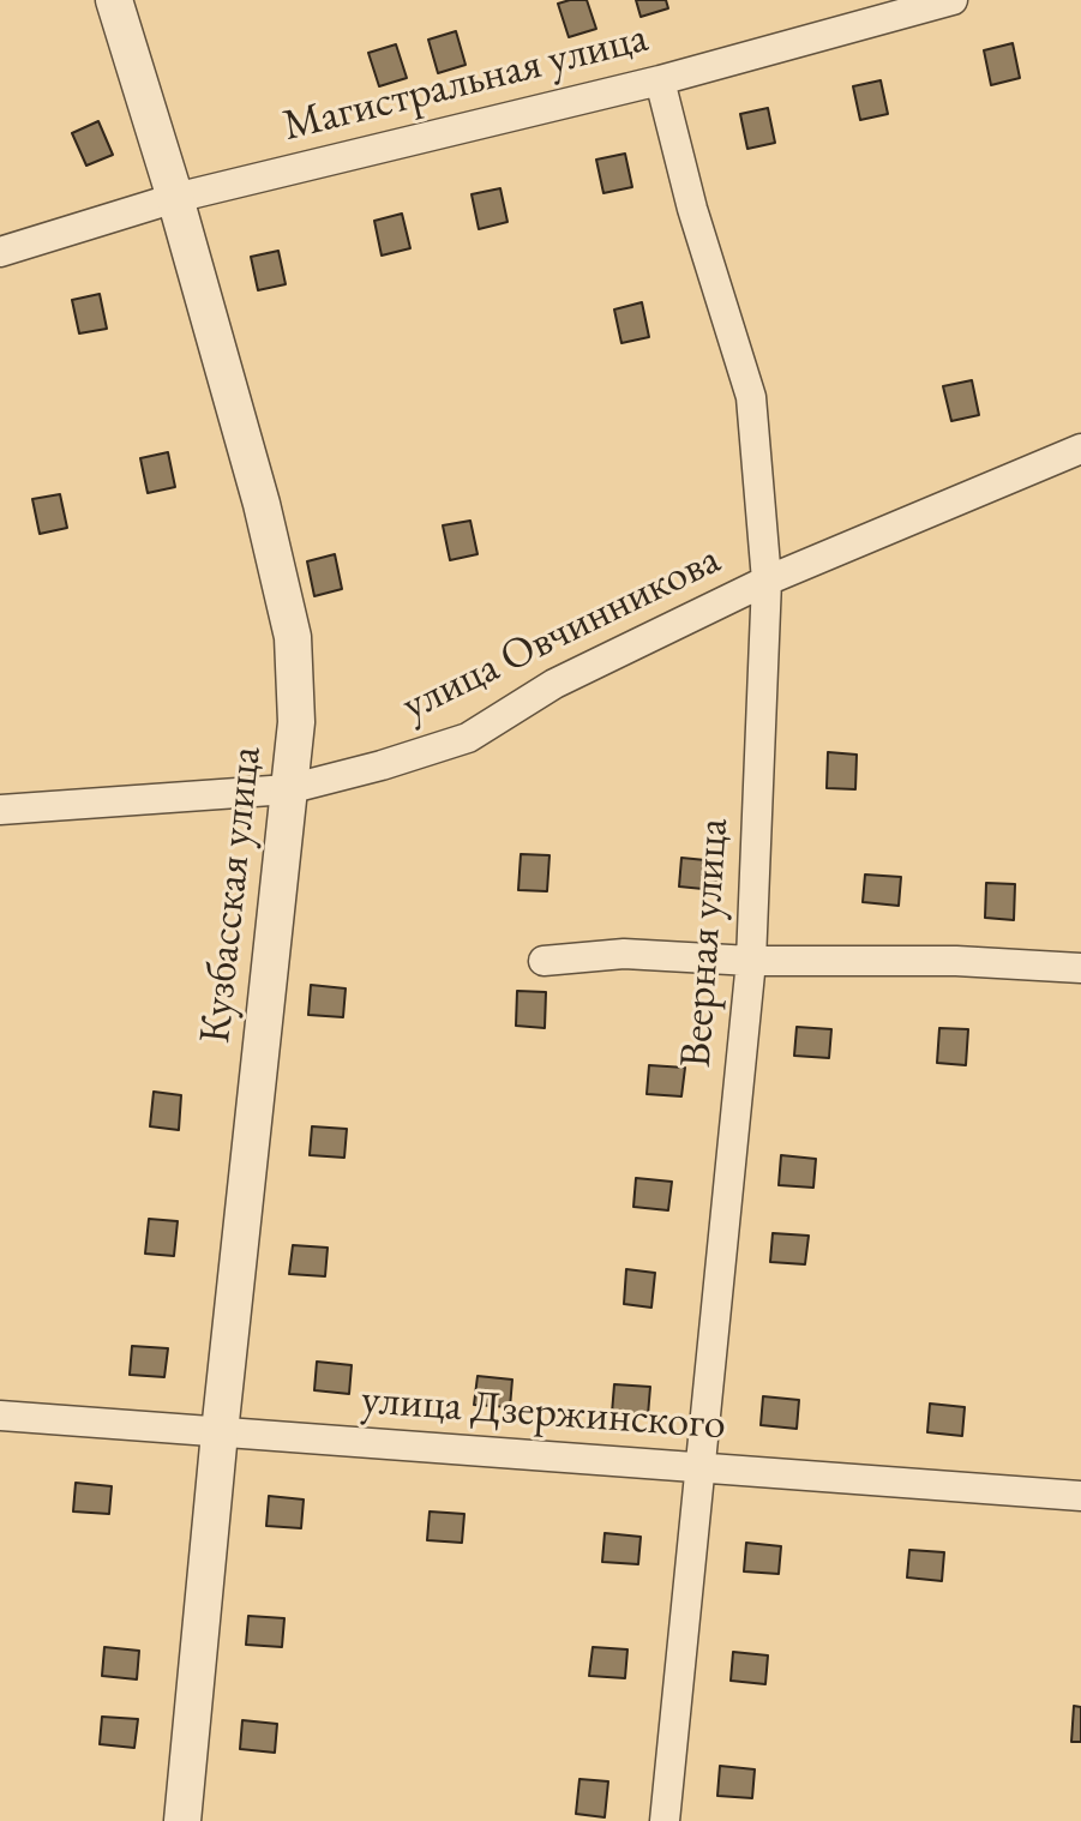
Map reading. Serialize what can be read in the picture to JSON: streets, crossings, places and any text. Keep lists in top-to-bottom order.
{
  "streets": {
    "street": [
      "Магистральная улица",
      "улица Овчинникова",
      "Кузбасская улица",
      "Веерная улица",
      "улица Дзержинского"
    ]
  },
  "crossings": [
    ["Магистральная улица", "Кузбасская улица"],
    ["Магистральная улица", "Веерная улица"],
    ["улица Овчинникова", "Кузбасская улица"],
    ["улица Овчинникова", "Веерная улица"],
    ["Кузбасская улица", "улица Дзержинского"],
    ["Веерная улица", "улица Дзержинского"]
  ]
}
